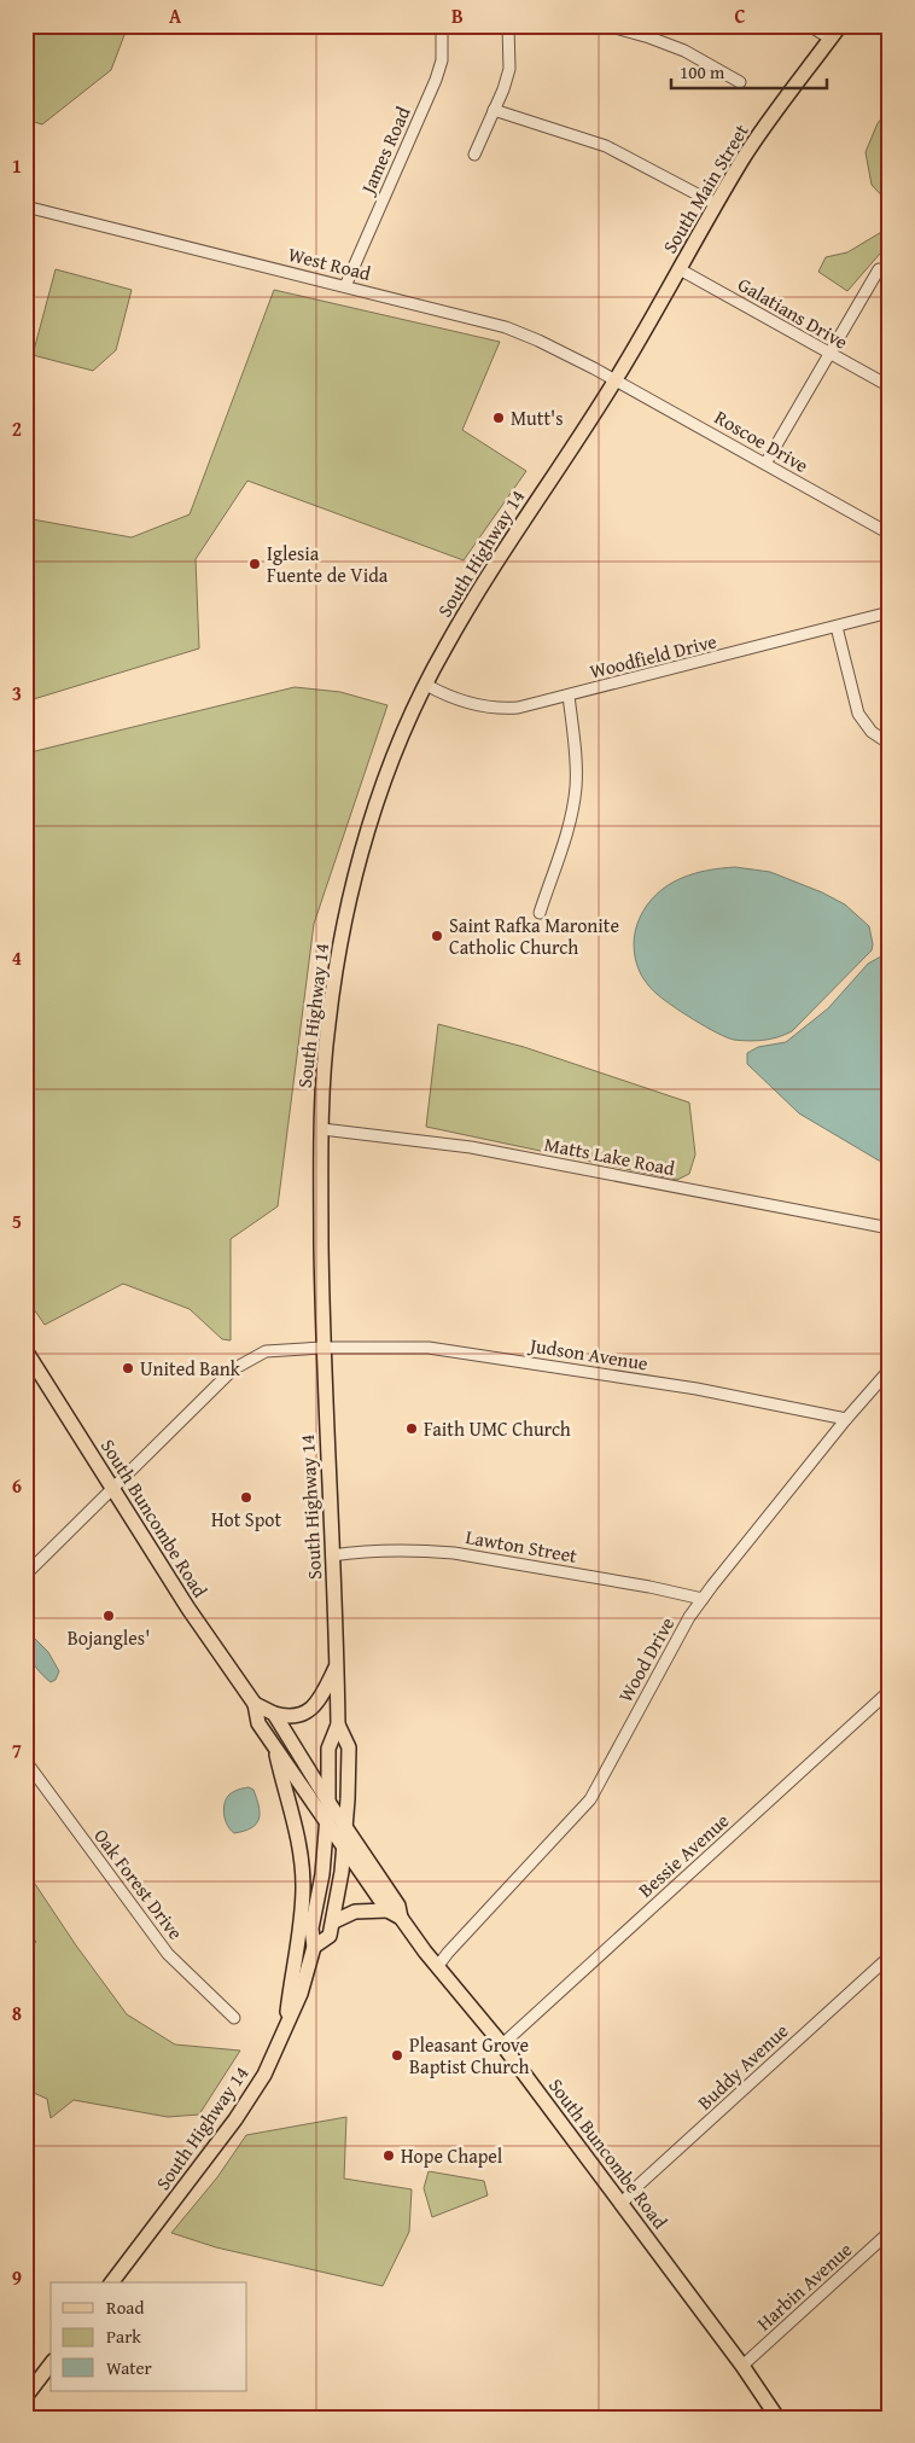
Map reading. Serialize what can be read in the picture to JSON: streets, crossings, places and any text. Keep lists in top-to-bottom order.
{
  "streets": {
    "main road": ["South Main Street", "South Highway 14", "South Buncombe Road"],
    "street": [
      "James Road",
      "West Road",
      "Galatians Drive",
      "Roscoe Drive",
      "Woodfield Drive",
      "Matts Lake Road",
      "Judson Avenue",
      "Lawton Street",
      "Wood Drive",
      "Bessie Avenue",
      "Oak Forest Drive",
      "Buddy Avenue",
      "Harbin Avenue"
    ]
  },
  "crossings": [
    ["James Road", "West Road"],
    ["South Main Street", "West Road"],
    ["South Main Street", "Galatians Drive"],
    ["South Main Street", "Roscoe Drive"],
    ["South Main Street", "South Highway 14"],
    ["West Road", "Roscoe Drive"],
    ["West Road", "South Highway 14"],
    ["Roscoe Drive", "South Highway 14"],
    ["South Highway 14", "Woodfield Drive"],
    ["South Highway 14", "Matts Lake Road"],
    ["South Highway 14", "Judson Avenue"],
    ["South Highway 14", "South Buncombe Road"],
    ["South Highway 14", "Lawton Street"],
    ["Judson Avenue", "South Buncombe Road"],
    ["Judson Avenue", "Wood Drive"],
    ["South Buncombe Road", "Wood Drive"],
    ["South Buncombe Road", "Bessie Avenue"],
    ["South Buncombe Road", "Buddy Avenue"],
    ["South Buncombe Road", "Harbin Avenue"],
    ["Lawton Street", "Wood Drive"]
  ],
  "places": [
    "Mutt's",
    "Iglesia Fuente de Vida",
    "Saint Rafka Maronite Catholic Church",
    "United Bank",
    "Faith UMC Church",
    "Hot Spot",
    "Bojangles'",
    "Pleasant Grove Baptist Church",
    "Hope Chapel"
  ],
  "legend": ["Road", "Park", "Water"],
  "scale_bar": "100 m",
  "grid": {
    "columns": ["A", "B", "C"],
    "rows": [
      "1",
      "2",
      "3",
      "4",
      "5",
      "6",
      "7",
      "8",
      "9"
    ]
  }
}
